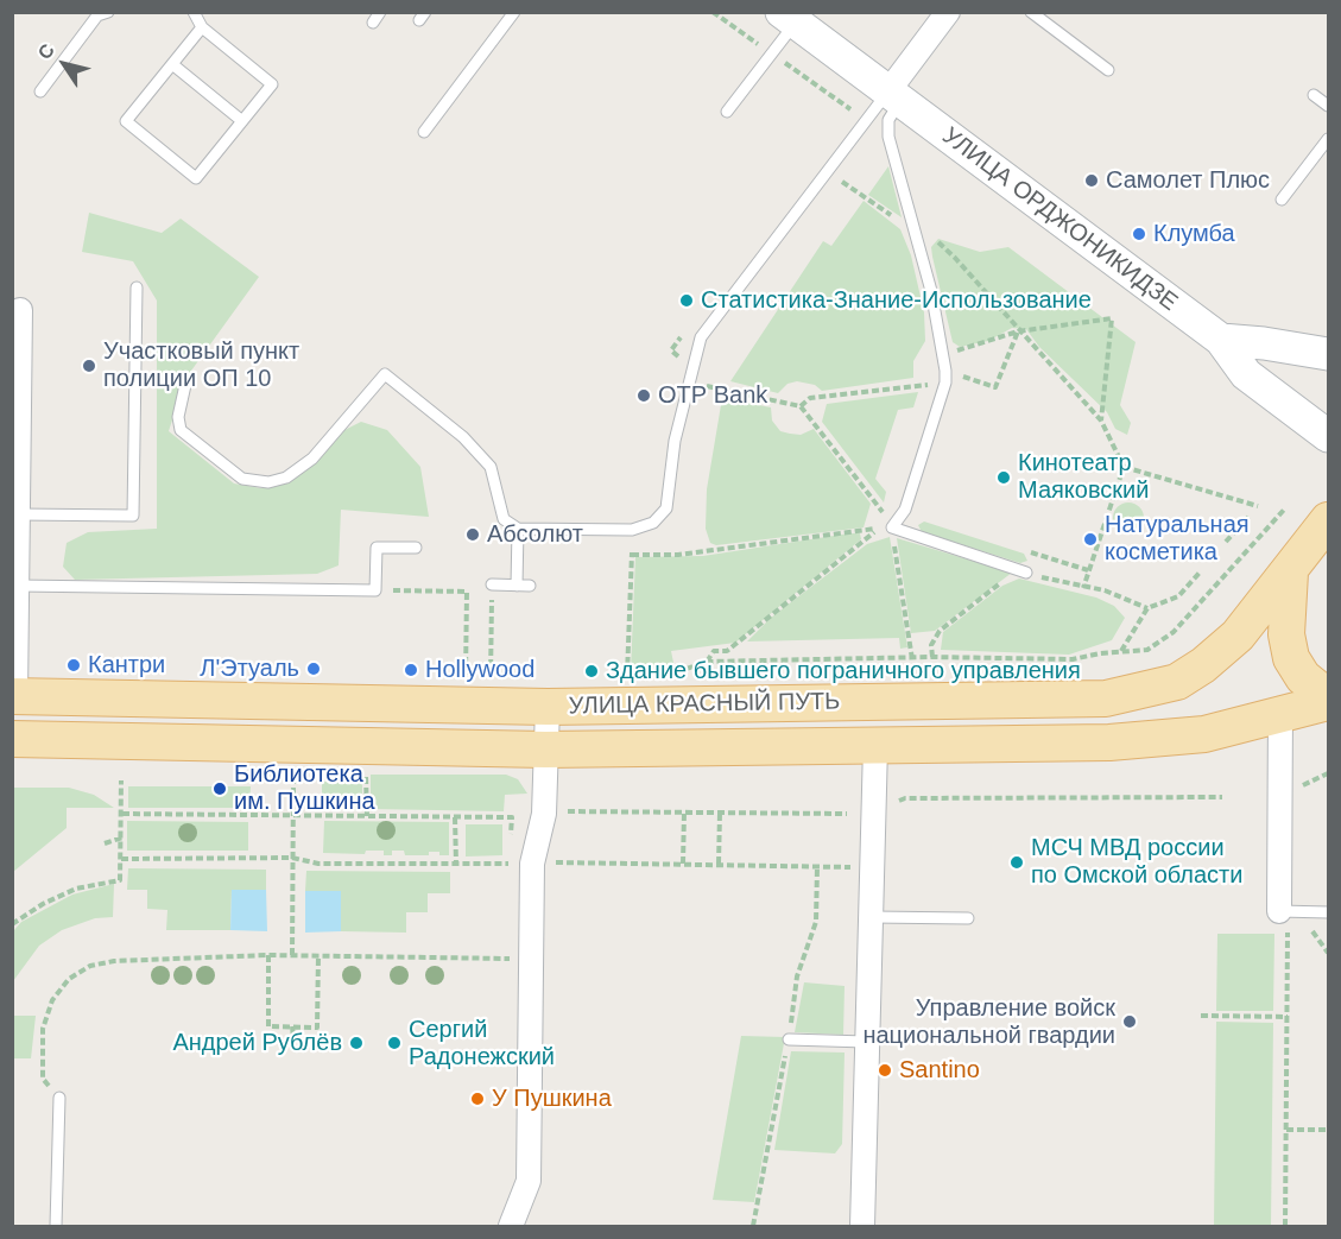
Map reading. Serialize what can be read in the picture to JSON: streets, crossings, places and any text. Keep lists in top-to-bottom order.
{
  "streets": {
    "main road": ["УЛИЦА ОРДЖОНИКИДЗЕ", "УЛИЦА КРАСНЫЙ ПУТЬ"]
  },
  "places": [
    "Самолет Плюс",
    "Клумба",
    "Статистика-Знание-Использование",
    "Участковый пункт полиции ОП 10",
    "OTP Bank",
    "Кинотеатр Маяковский",
    "Абсолют",
    "Натуральная косметика",
    "Кантри",
    "Л'Этуаль",
    "Hollywood",
    "Здание бывшего пограничного управления",
    "Библиотека им. Пушкина",
    "МСЧ МВД россии по Омской области",
    "Управление войск национальной гвардии",
    "Андрей Рублёв",
    "Сергий Радонежский",
    "Santino",
    "У Пушкина"
  ],
  "north": "top left"
}
